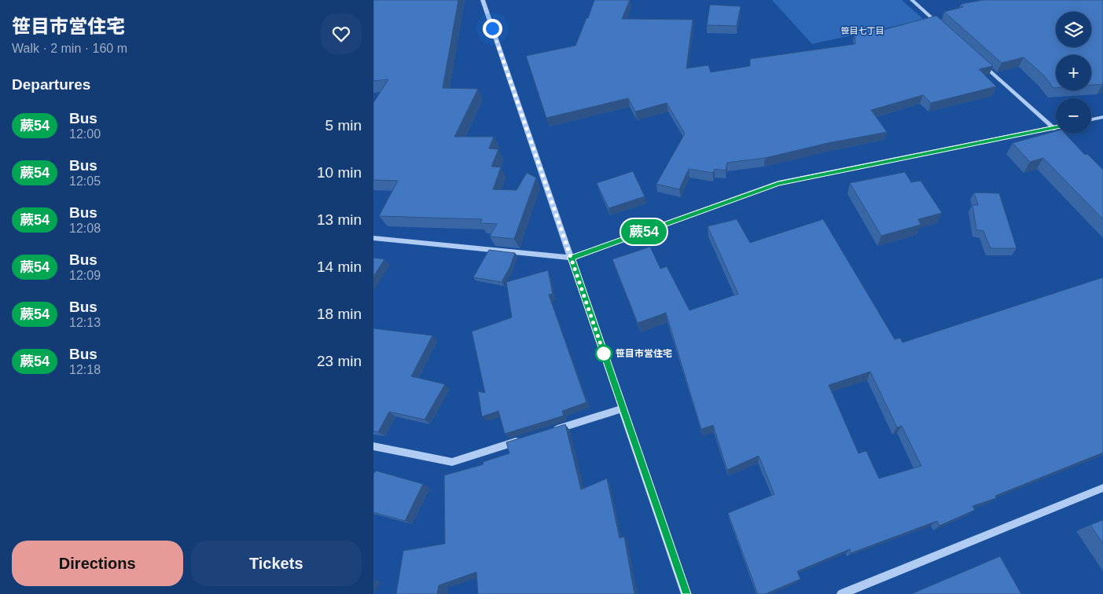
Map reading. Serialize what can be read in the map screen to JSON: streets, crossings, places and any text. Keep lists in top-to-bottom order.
{
  "districts": ["笹目七丁目"],
  "places": ["笹目市営住宅"],
  "lines": ["bus line 蕨54"],
  "page": {
    "heading": [
      ["笹目市営住宅", "Walk · 2 min · 160 m"],
      "Departures"
    ],
    "on_map": "蕨54",
    "map_buttons": ["+", "−"],
    "list": [
      {
        "mark": "蕨54",
        "name": "Bus",
        "note": "12:00",
        "value": "5 min"
      },
      {
        "mark": "蕨54",
        "name": "Bus",
        "note": "12:05",
        "value": "10 min"
      },
      {
        "mark": "蕨54",
        "name": "Bus",
        "note": "12:08",
        "value": "13 min"
      },
      {
        "mark": "蕨54",
        "name": "Bus",
        "note": "12:09",
        "value": "14 min"
      },
      {
        "mark": "蕨54",
        "name": "Bus",
        "note": "12:13",
        "value": "18 min"
      },
      {
        "mark": "蕨54",
        "name": "Bus",
        "note": "12:18",
        "value": "23 min"
      }
    ],
    "buttons": ["Directions", "Tickets"]
  }
}
